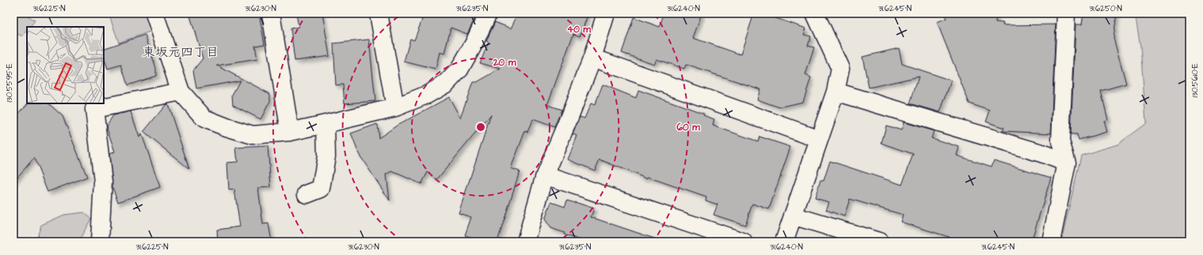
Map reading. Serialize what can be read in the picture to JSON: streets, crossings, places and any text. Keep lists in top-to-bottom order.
{
  "districts": ["東坂元四丁目"],
  "coordinates": [
    "31.6225°N",
    "31.6230°N",
    "31.6235°N",
    "31.6240°N",
    "31.6245°N",
    "31.6250°N",
    "130.5610°E",
    "130.5595°E"
  ],
  "rings": ["40 m", "20 m", "60 m"]
}
